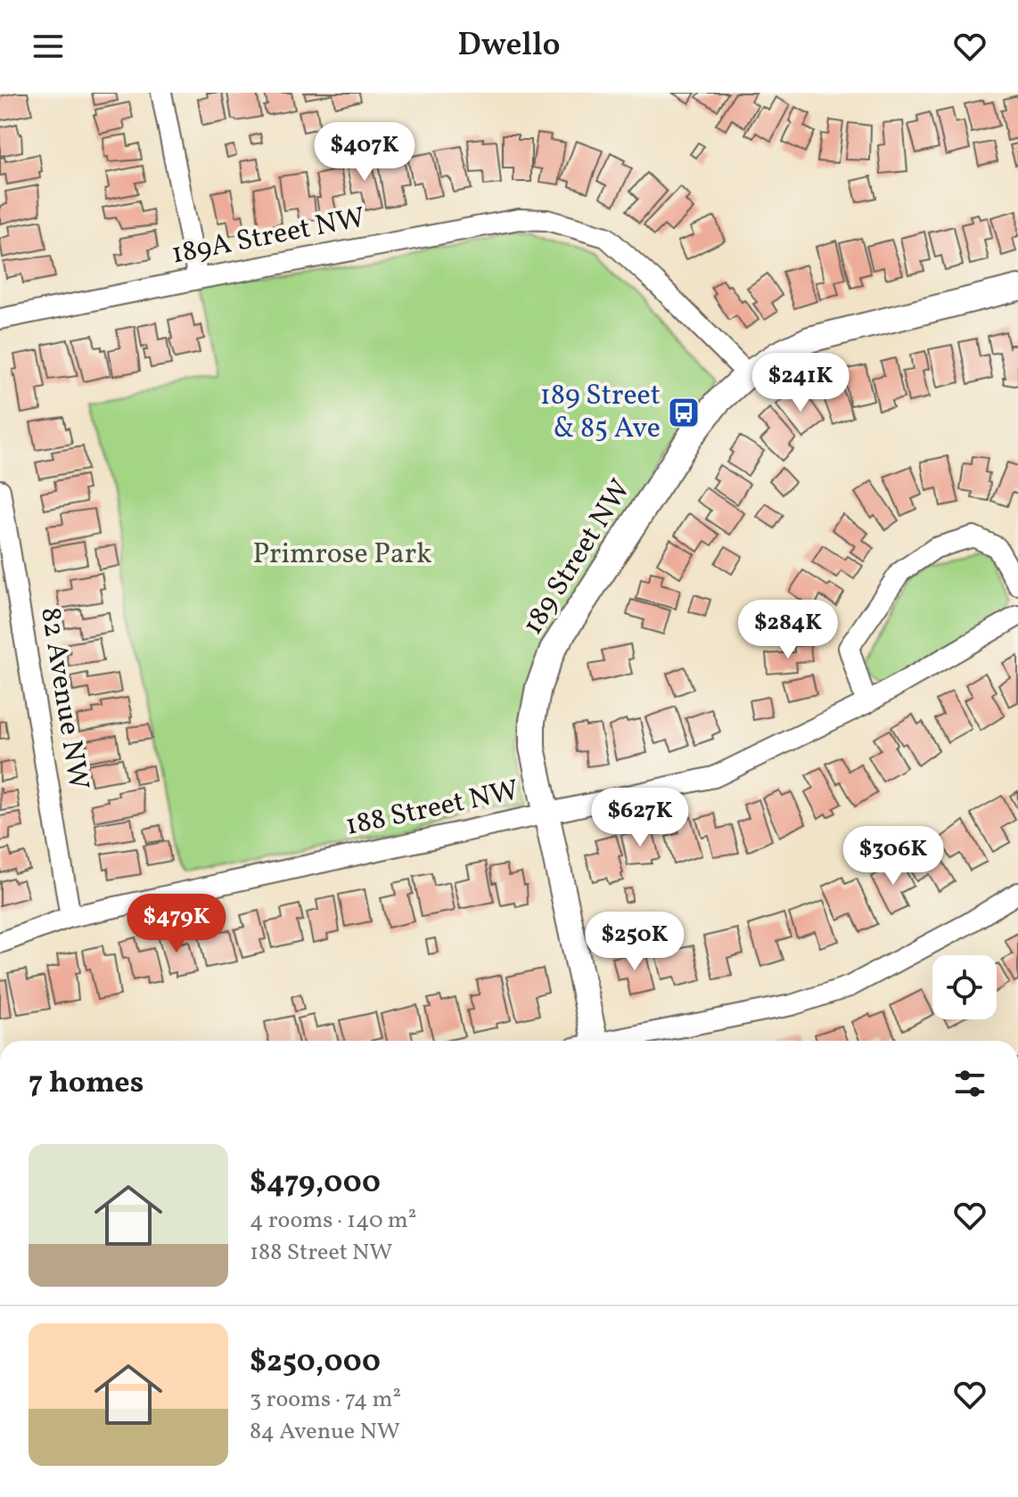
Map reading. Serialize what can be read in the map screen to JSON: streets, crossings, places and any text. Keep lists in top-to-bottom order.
{
  "streets": {
    "street": [
      "189A Street NW",
      "189 Street NW",
      "82 Avenue NW",
      "188 Street NW"
    ]
  },
  "crossings": [
    ["189A Street NW", "189 Street NW"],
    ["189 Street NW", "188 Street NW"],
    ["82 Avenue NW", "188 Street NW"]
  ],
  "parks": ["Primrose Park"],
  "places": {
    "bus stop": ["189 Street & 85 Ave"]
  },
  "page": {
    "header": "Dwello",
    "price": [
      "$407K",
      "$241K",
      "$284K",
      "$627K",
      "$306K",
      "$479K",
      "$250K"
    ],
    "heading": "7 homes",
    "list": [
      {
        "name": "$479,000",
        "note": "4 rooms · 140 m² · 188 Street NW"
      },
      {
        "name": "$250,000",
        "note": "3 rooms · 74 m² · 84 Avenue NW"
      }
    ]
  }
}
